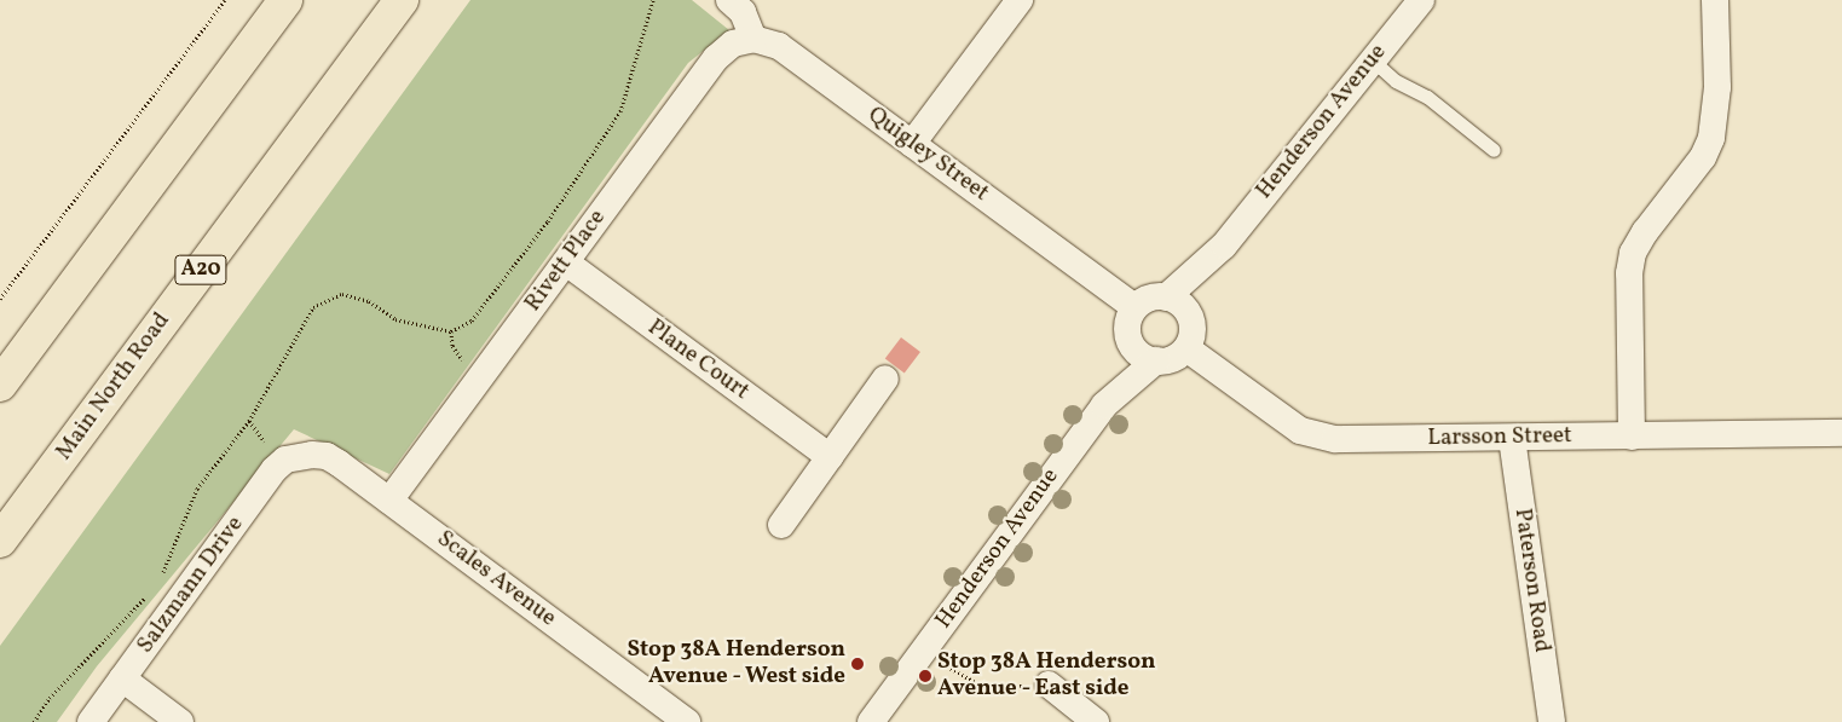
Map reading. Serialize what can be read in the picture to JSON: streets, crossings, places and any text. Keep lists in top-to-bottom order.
{
  "streets": {
    "highway": ["A20", "Main North Road"],
    "street": [
      "Henderson Avenue",
      "Quigley Street",
      "Rivett Place",
      "Plane Court",
      "Larsson Street",
      "Scales Avenue",
      "Paterson Road",
      "Salzmann Drive"
    ]
  },
  "crossings": [
    ["Henderson Avenue", "Quigley Street"],
    ["Henderson Avenue", "Larsson Street"],
    ["Quigley Street", "Rivett Place"],
    ["Quigley Street", "Larsson Street"],
    ["Rivett Place", "Plane Court"],
    ["Rivett Place", "Scales Avenue"],
    ["Larsson Street", "Paterson Road"],
    ["Scales Avenue", "Salzmann Drive"]
  ],
  "places": ["Stop 38A Henderson Avenue - West side", "Stop 38A Henderson Avenue - East side"]
}
